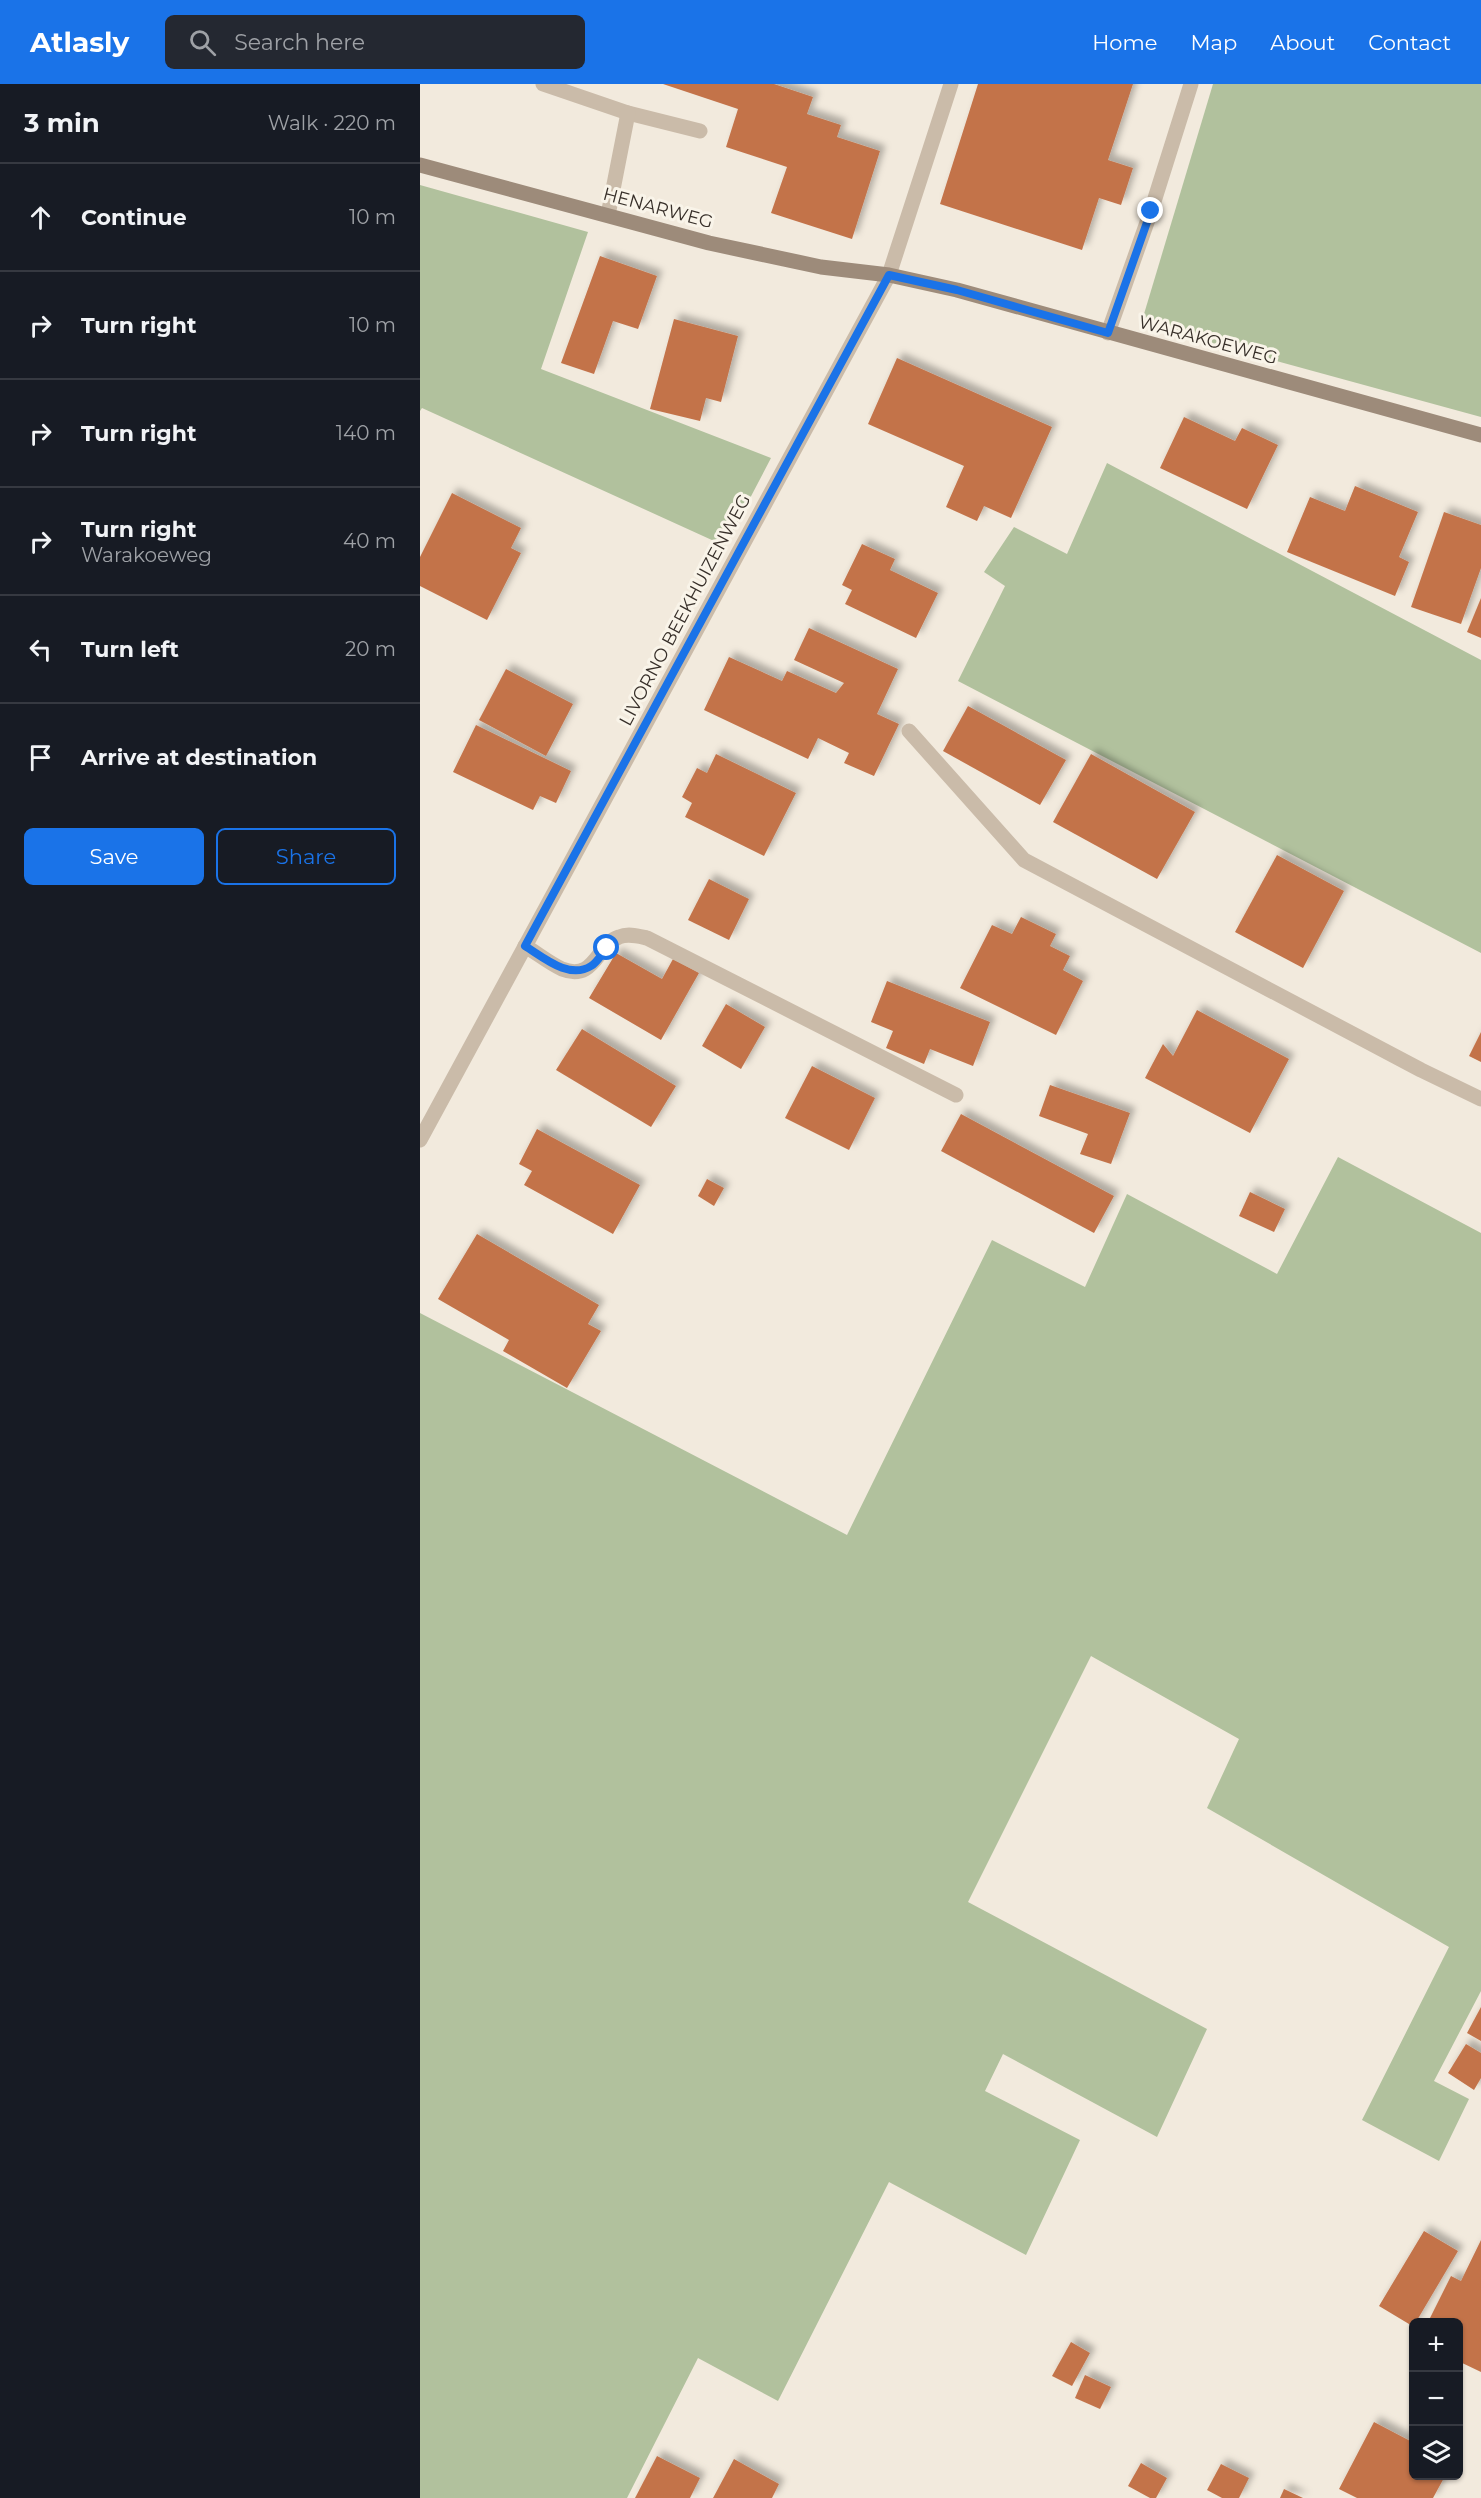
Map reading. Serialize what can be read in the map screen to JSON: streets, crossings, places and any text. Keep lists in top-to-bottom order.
{
  "streets": {
    "street": ["HENARWEG", "WARAKOEWEG", "LIVORNO BEEKHUIZENWEG"]
  },
  "crossings": [
    ["HENARWEG", "WARAKOEWEG"],
    ["HENARWEG", "LIVORNO BEEKHUIZENWEG"],
    ["WARAKOEWEG", "LIVORNO BEEKHUIZENWEG"]
  ],
  "page": {
    "header": "Atlasly",
    "search": "Search here",
    "nav": [
      "Home",
      "Map",
      "About",
      "Contact"
    ],
    "heading": ["3 min", "Walk · 220 m"],
    "list": [
      ["Continue", "10 m"],
      ["Turn right", "10 m"],
      ["Turn right", "140 m"],
      ["Turn right", "Warakoeweg", "40 m"],
      ["Turn left", "20 m"],
      "Arrive at destination"
    ],
    "buttons": ["Save", "Share"],
    "map_buttons": ["+", "−"]
  }
}
